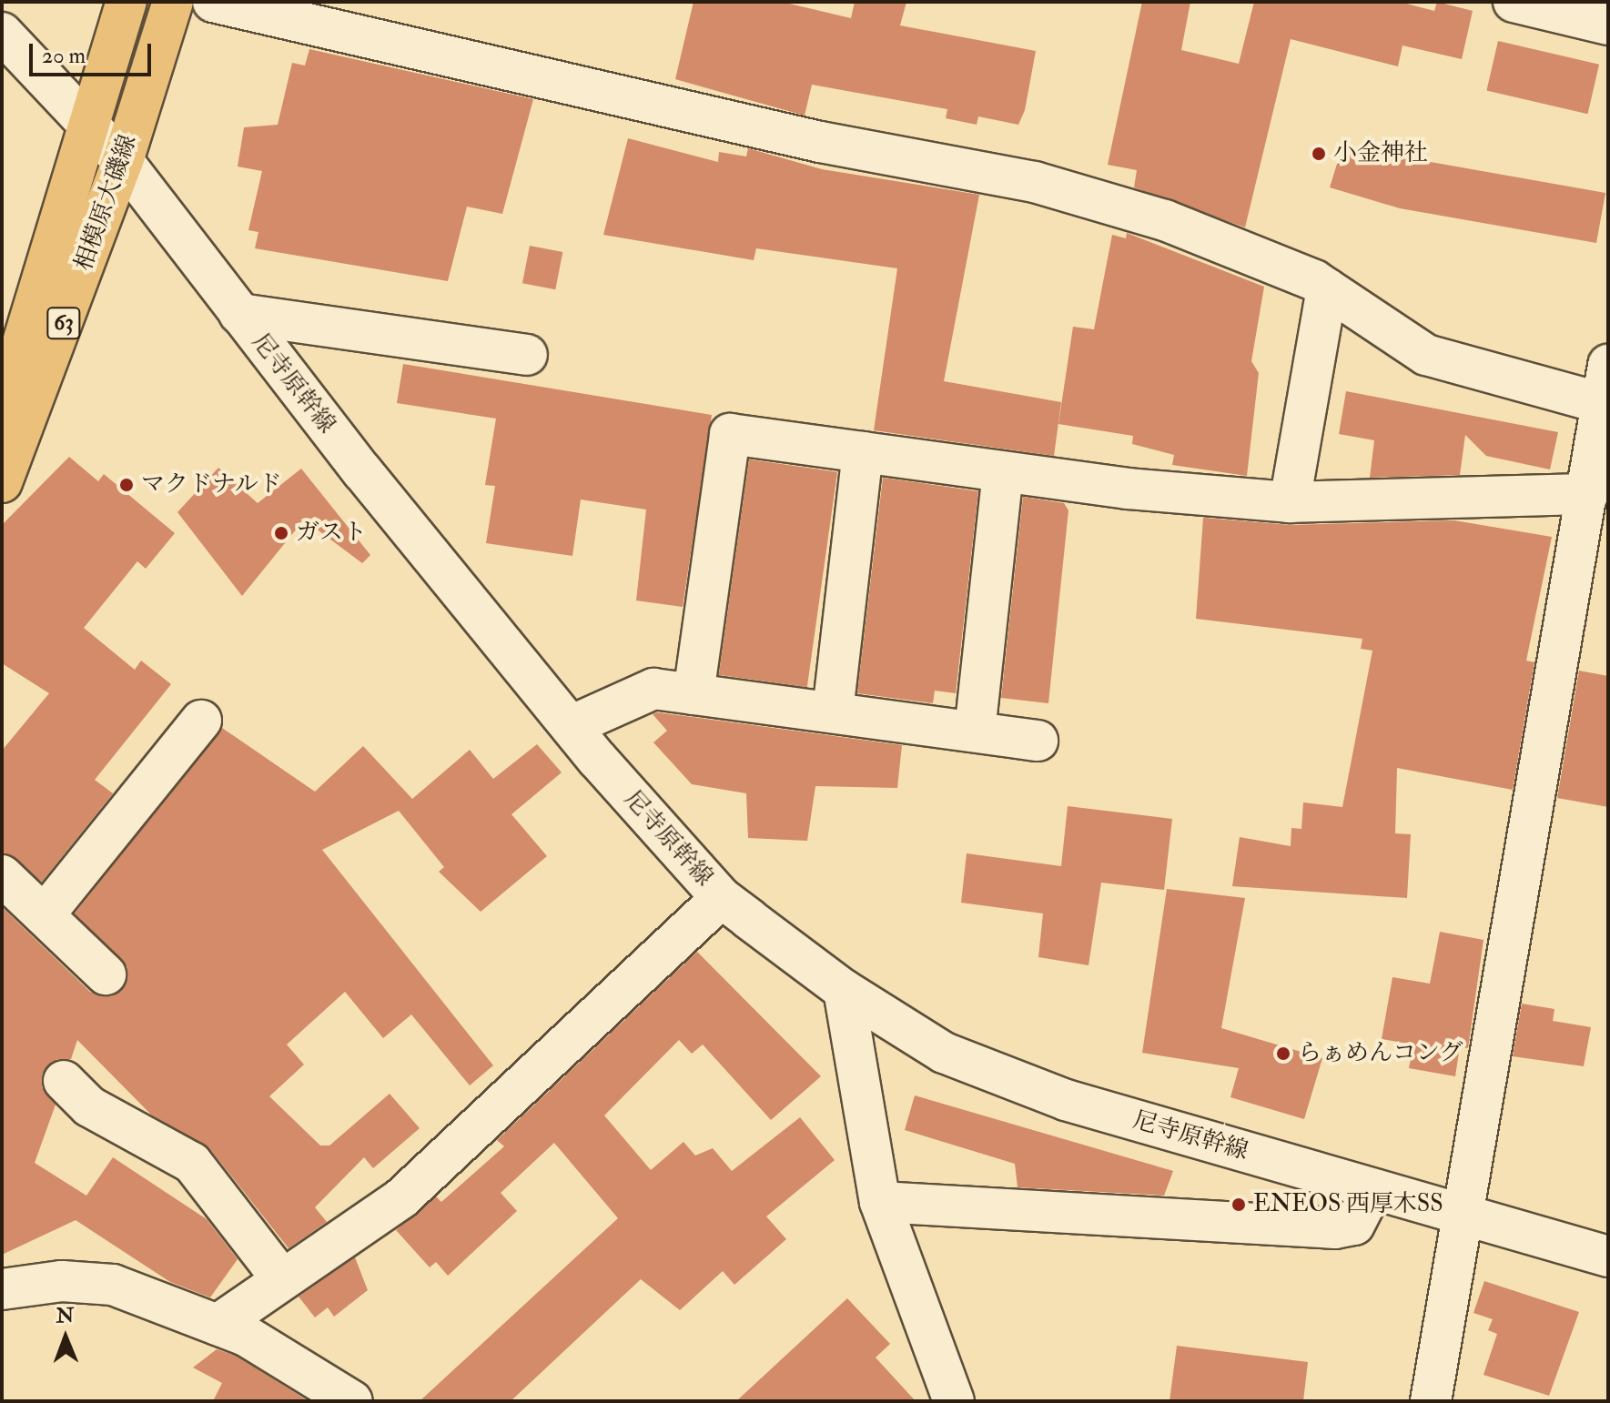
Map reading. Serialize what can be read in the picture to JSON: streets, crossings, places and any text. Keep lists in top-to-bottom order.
{
  "streets": {
    "main road": ["相模原大磯線", "63"],
    "street": ["尼寺原幹線"]
  },
  "crossings": [
    ["相模原大磯線", "尼寺原幹線"]
  ],
  "places": [
    "小金神社",
    "マクドナルド",
    "ガスト",
    "らぁめんコング",
    "ENEOS 西厚木SS"
  ],
  "scale_bar": "20 m",
  "north": "top"
}
